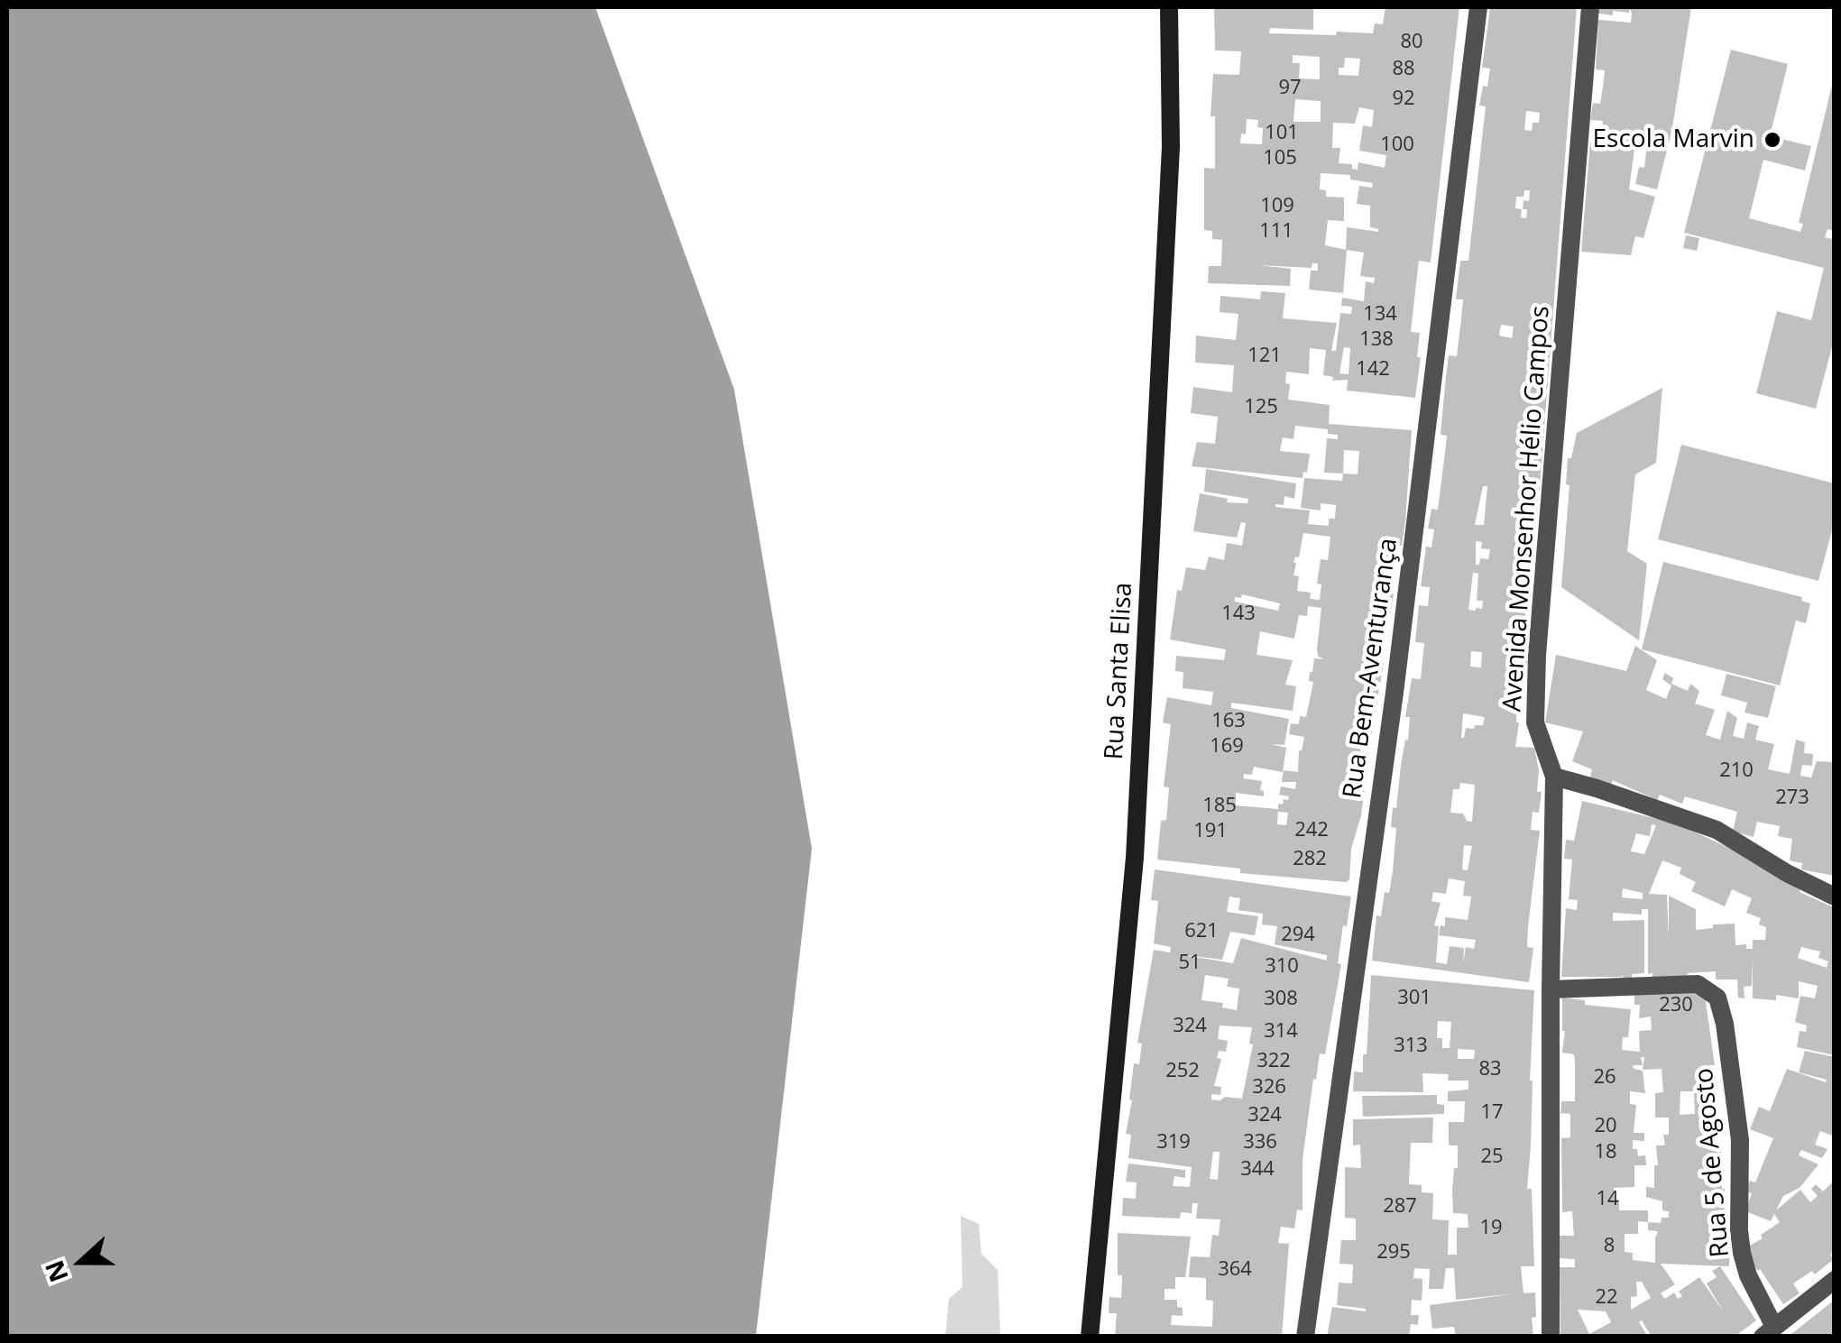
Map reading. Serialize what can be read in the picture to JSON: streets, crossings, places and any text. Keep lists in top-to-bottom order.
{
  "streets": {
    "main road": ["Rua Santa Elisa"],
    "street": ["Avenida Monsenhor Hélio Campos", "Rua Bem-Aventurança", "Rua 5 de Agosto"]
  },
  "crossings": [
    ["Avenida Monsenhor Hélio Campos", "Rua 5 de Agosto"]
  ],
  "places": ["Escola Marvin"],
  "house_numbers": [
    "80",
    "88",
    "97",
    "92",
    "101",
    "100",
    "105",
    "109",
    "111",
    "134",
    "138",
    "121",
    "142",
    "125",
    "143",
    "163",
    "169",
    "210",
    "273",
    "185",
    "242",
    "191",
    "282",
    "621",
    "294",
    "51",
    "310",
    "301",
    "308",
    "230",
    "324",
    "314",
    "313",
    "322",
    "83",
    "252",
    "26",
    "326",
    "17",
    "324",
    "20",
    "319",
    "336",
    "18",
    "25",
    "344",
    "14",
    "287",
    "19",
    "8",
    "295",
    "364",
    "22"
  ],
  "north": "left"
}
